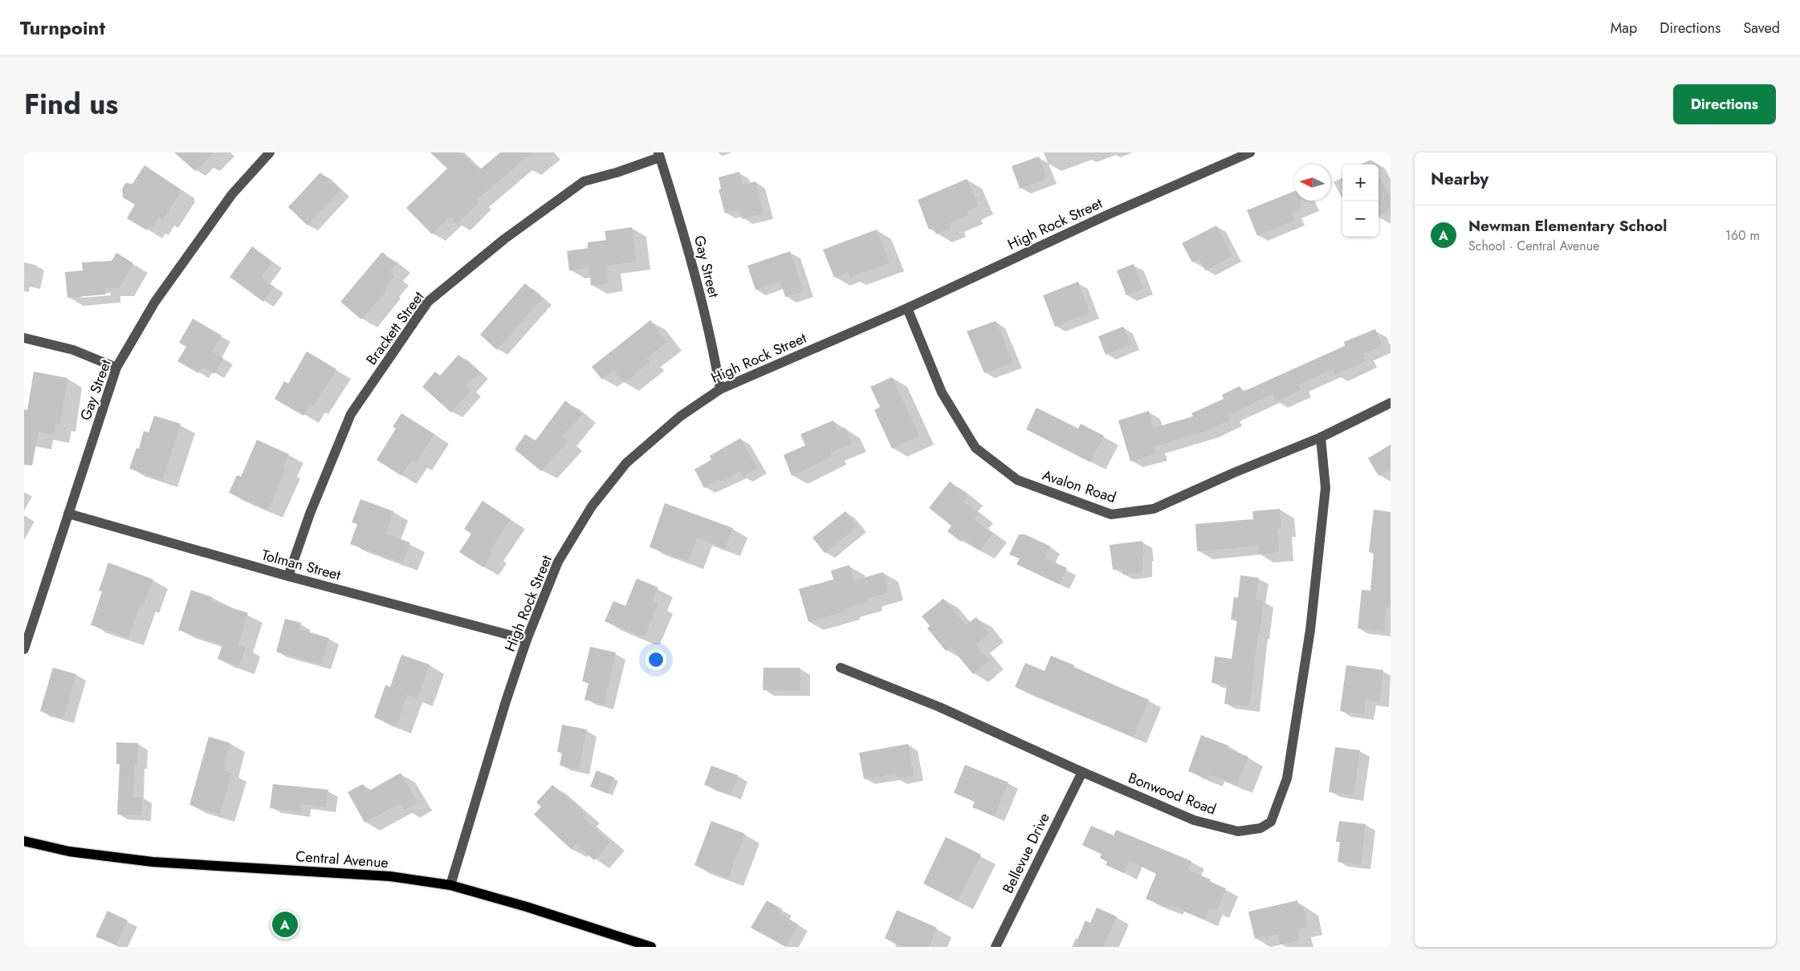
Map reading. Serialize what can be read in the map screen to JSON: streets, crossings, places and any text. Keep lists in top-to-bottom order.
{
  "streets": {
    "main road": ["Central Avenue"],
    "street": [
      "High Rock Street",
      "Gay Street",
      "Brackett Street",
      "Avalon Road",
      "Tolman Street",
      "Bonwood Road",
      "Bellevue Drive"
    ]
  },
  "crossings": [
    ["High Rock Street", "Gay Street"],
    ["High Rock Street", "Avalon Road"],
    ["High Rock Street", "Tolman Street"],
    ["High Rock Street", "Central Avenue"],
    ["Gay Street", "Brackett Street"],
    ["Gay Street", "Tolman Street"],
    ["Brackett Street", "Tolman Street"],
    ["Avalon Road", "Bonwood Road"],
    ["Bonwood Road", "Bellevue Drive"]
  ],
  "north": "left",
  "page": {
    "header": "Turnpoint",
    "nav": ["Map", "Directions", "Saved"],
    "title": "Find us",
    "buttons": "Directions",
    "heading": "Nearby",
    "map_buttons": ["+", "−"],
    "list": [
      {
        "mark": "A",
        "name": "Newman Elementary School",
        "note": "School · Central Avenue",
        "value": "160 m"
      }
    ],
    "pins": "A"
  }
}
